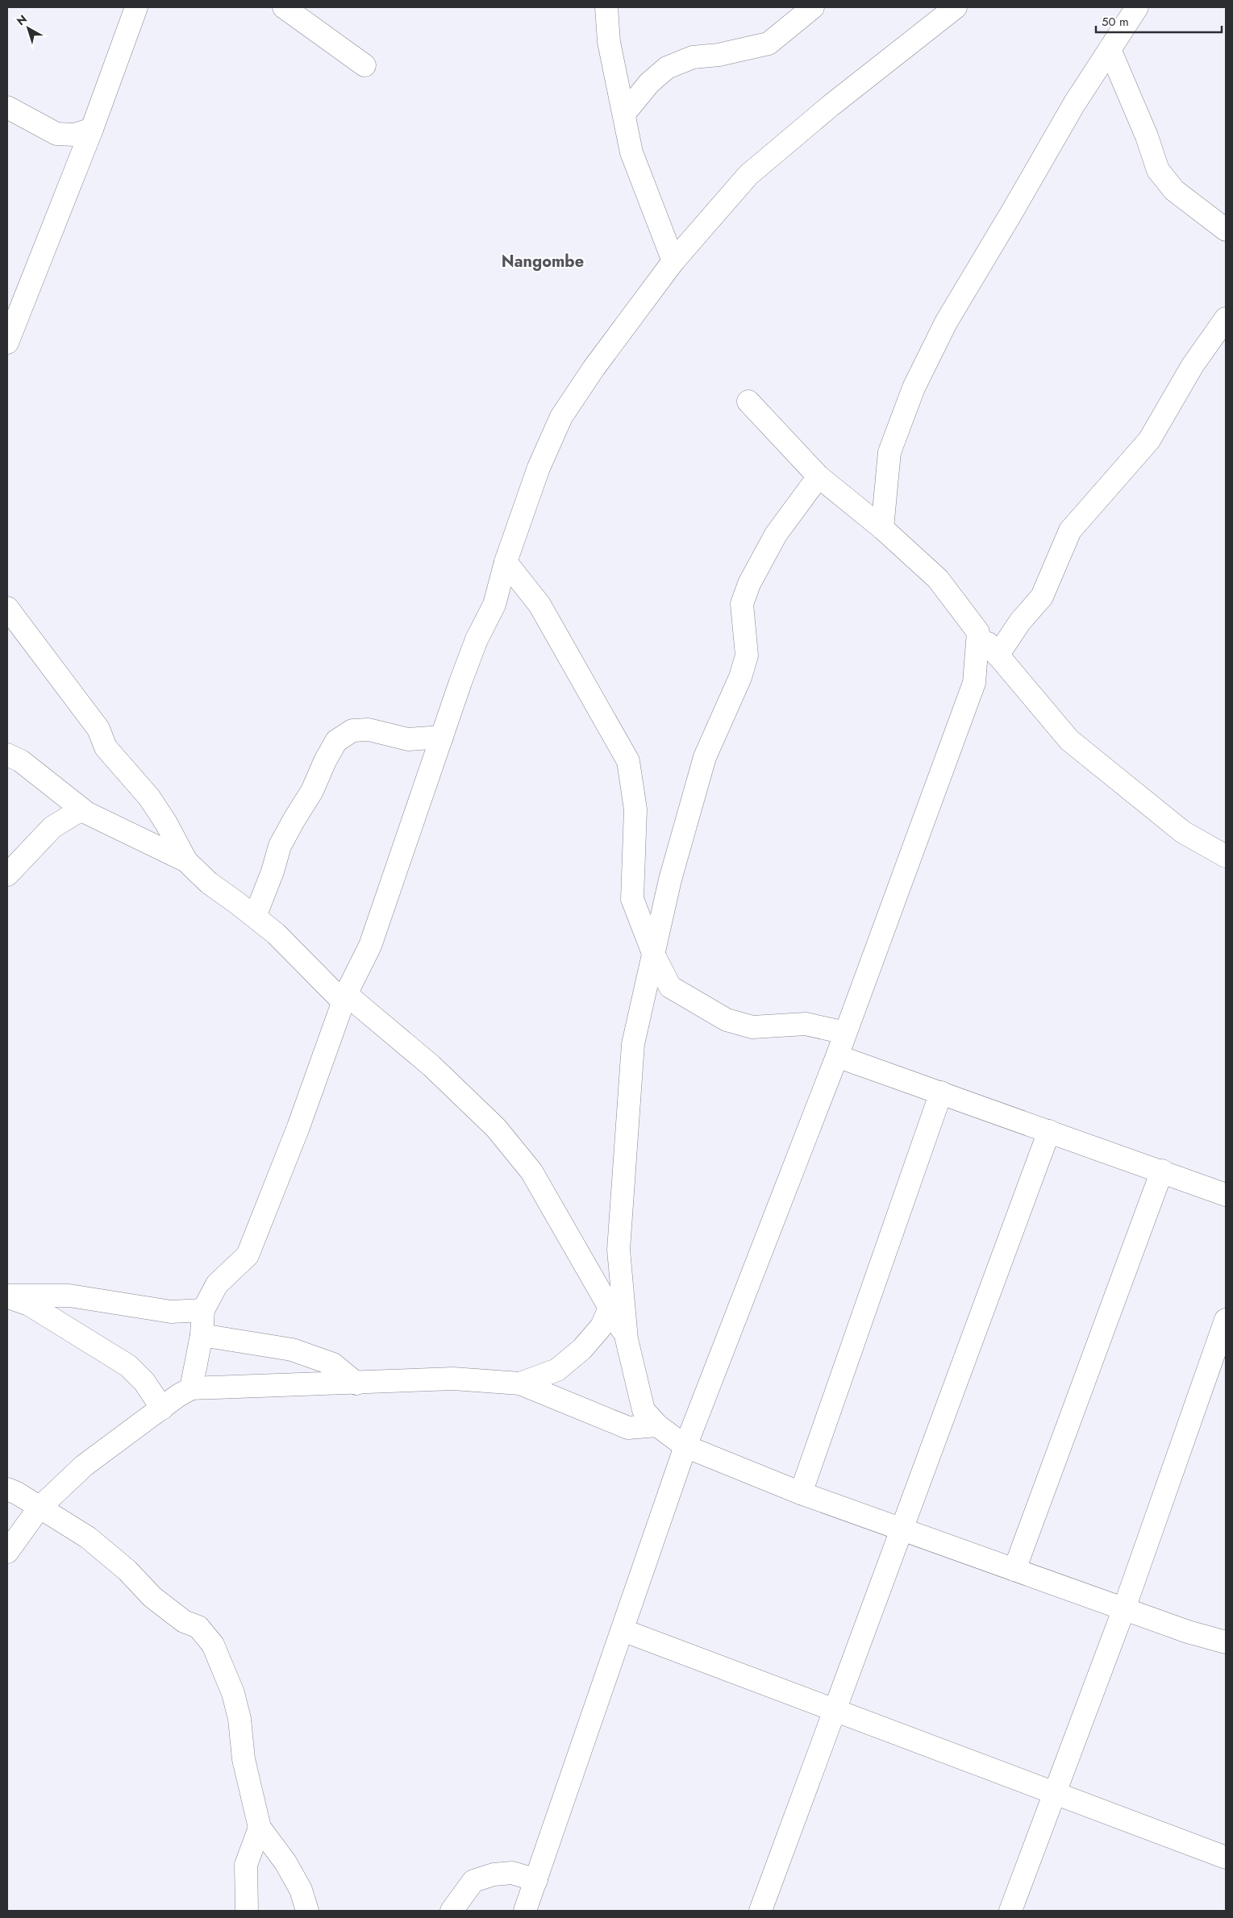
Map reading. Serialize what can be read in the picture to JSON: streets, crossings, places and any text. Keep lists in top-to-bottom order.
{
  "districts": ["Nangombe"],
  "scale_bar": "50 m",
  "north": "top left"
}
